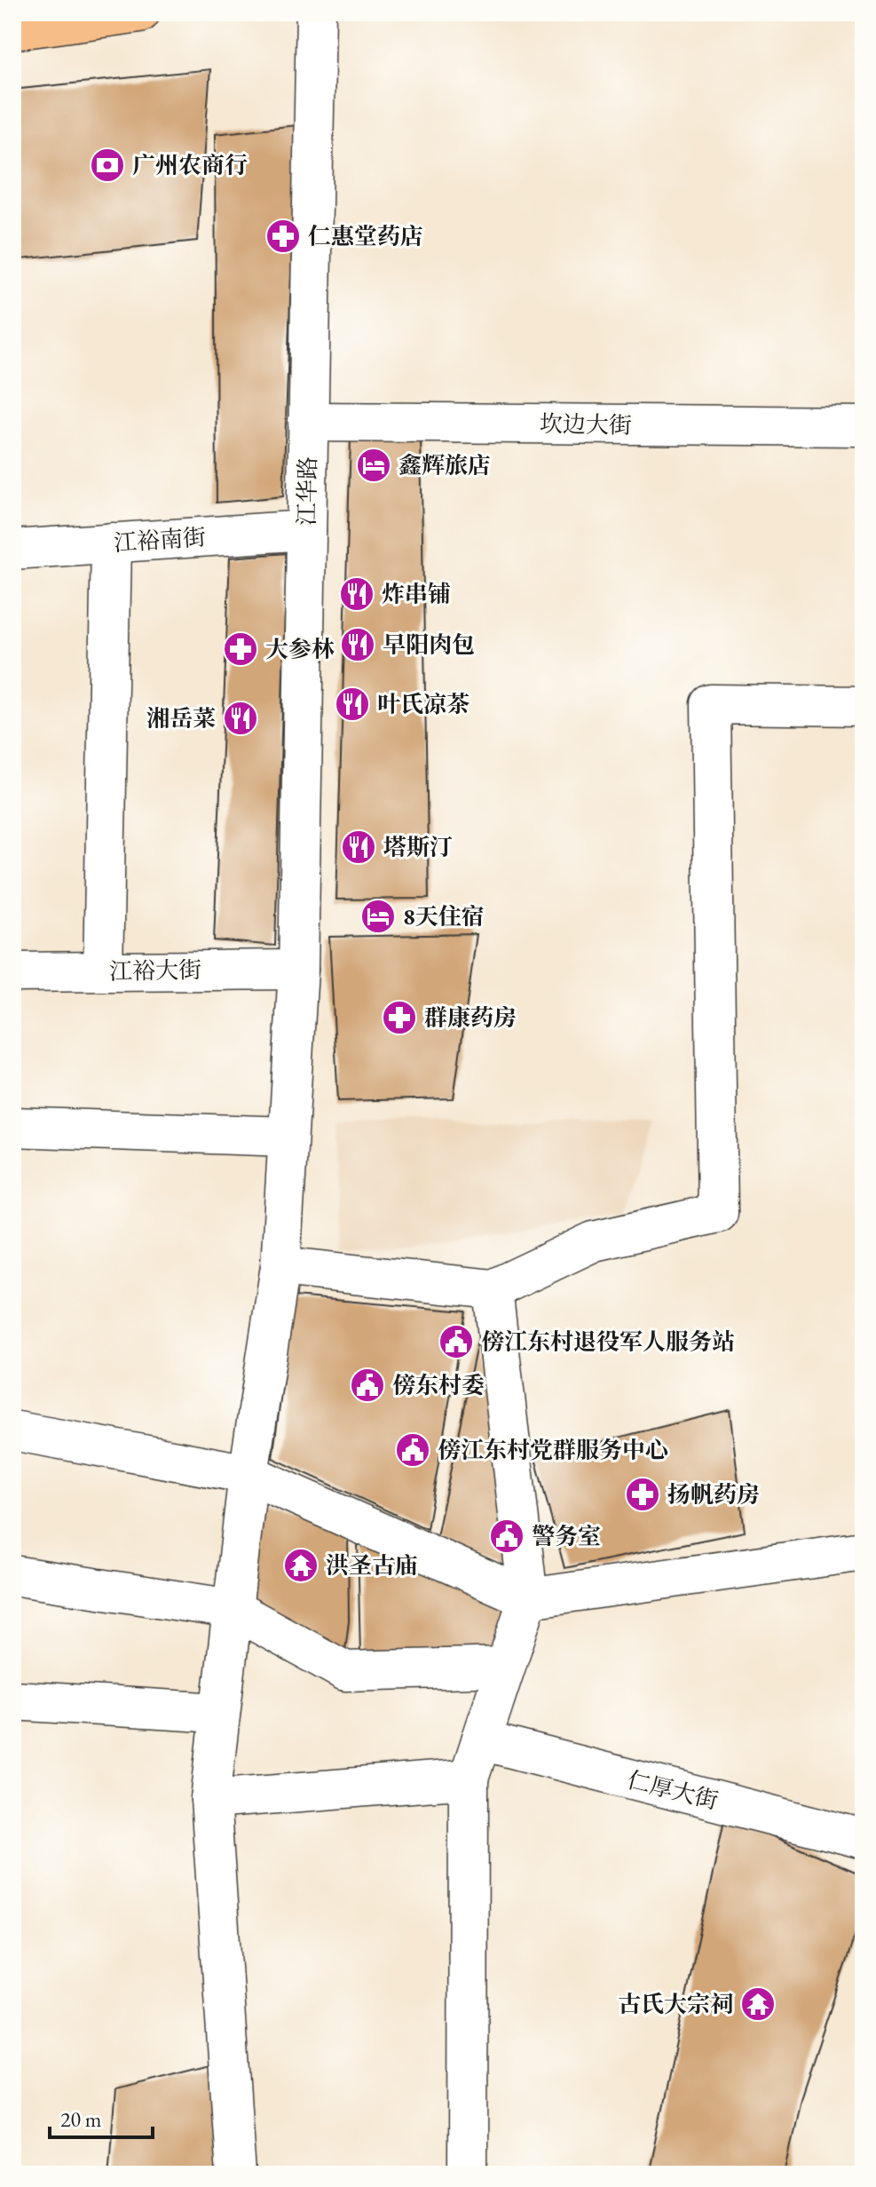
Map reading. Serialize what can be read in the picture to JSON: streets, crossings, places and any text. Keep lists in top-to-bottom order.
{
  "streets": {
    "street": [
      "坎边大街",
      "江华路",
      "江裕南街",
      "江裕大街",
      "仁厚大街"
    ]
  },
  "crossings": [
    ["坎边大街", "江华路"],
    ["江华路", "江裕南街"],
    ["江华路", "江裕大街"]
  ],
  "places": {
    "bank": ["广州农商行"],
    "pharmacy": [
      "仁惠堂药店",
      "大参林",
      "群康药房",
      "扬帆药房"
    ],
    "hotel": ["鑫辉旅店", "8天住宿"],
    "restaurant": [
      "炸串铺",
      "早阳肉包",
      "叶氏凉茶",
      "湘岳菜",
      "塔斯汀"
    ],
    "public building": [
      "傍江东村退役军人服务站",
      "傍东村委",
      "傍江东村党群服务中心",
      "警务室"
    ],
    "temple": ["洪圣古庙", "古氏大宗祠"]
  },
  "scale_bar": "20 m"
}
